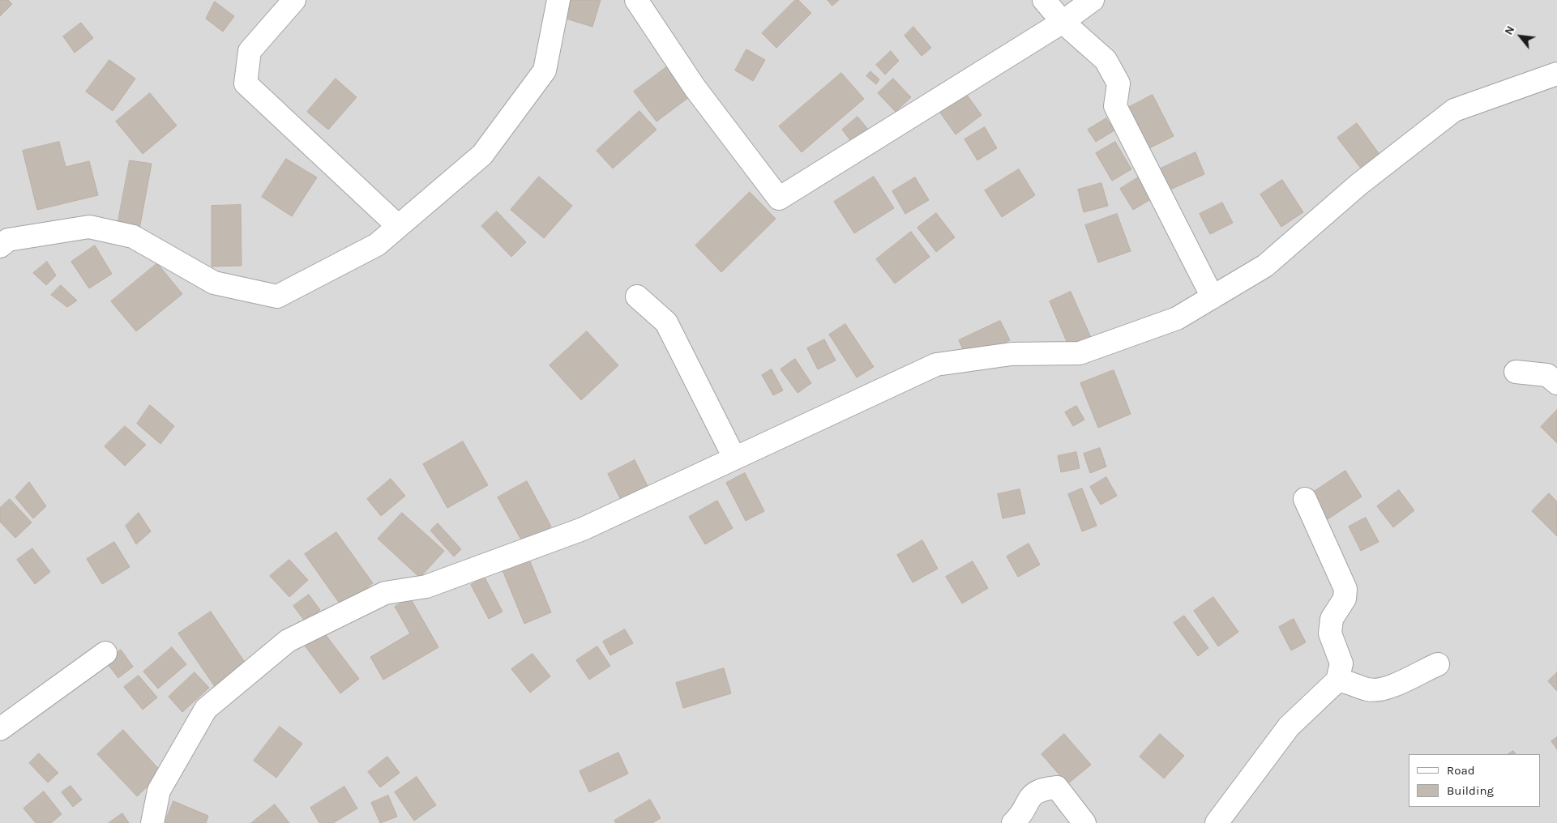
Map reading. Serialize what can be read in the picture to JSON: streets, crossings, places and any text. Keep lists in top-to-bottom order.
{
  "legend": ["Road", "Building"],
  "north": "top left"
}
